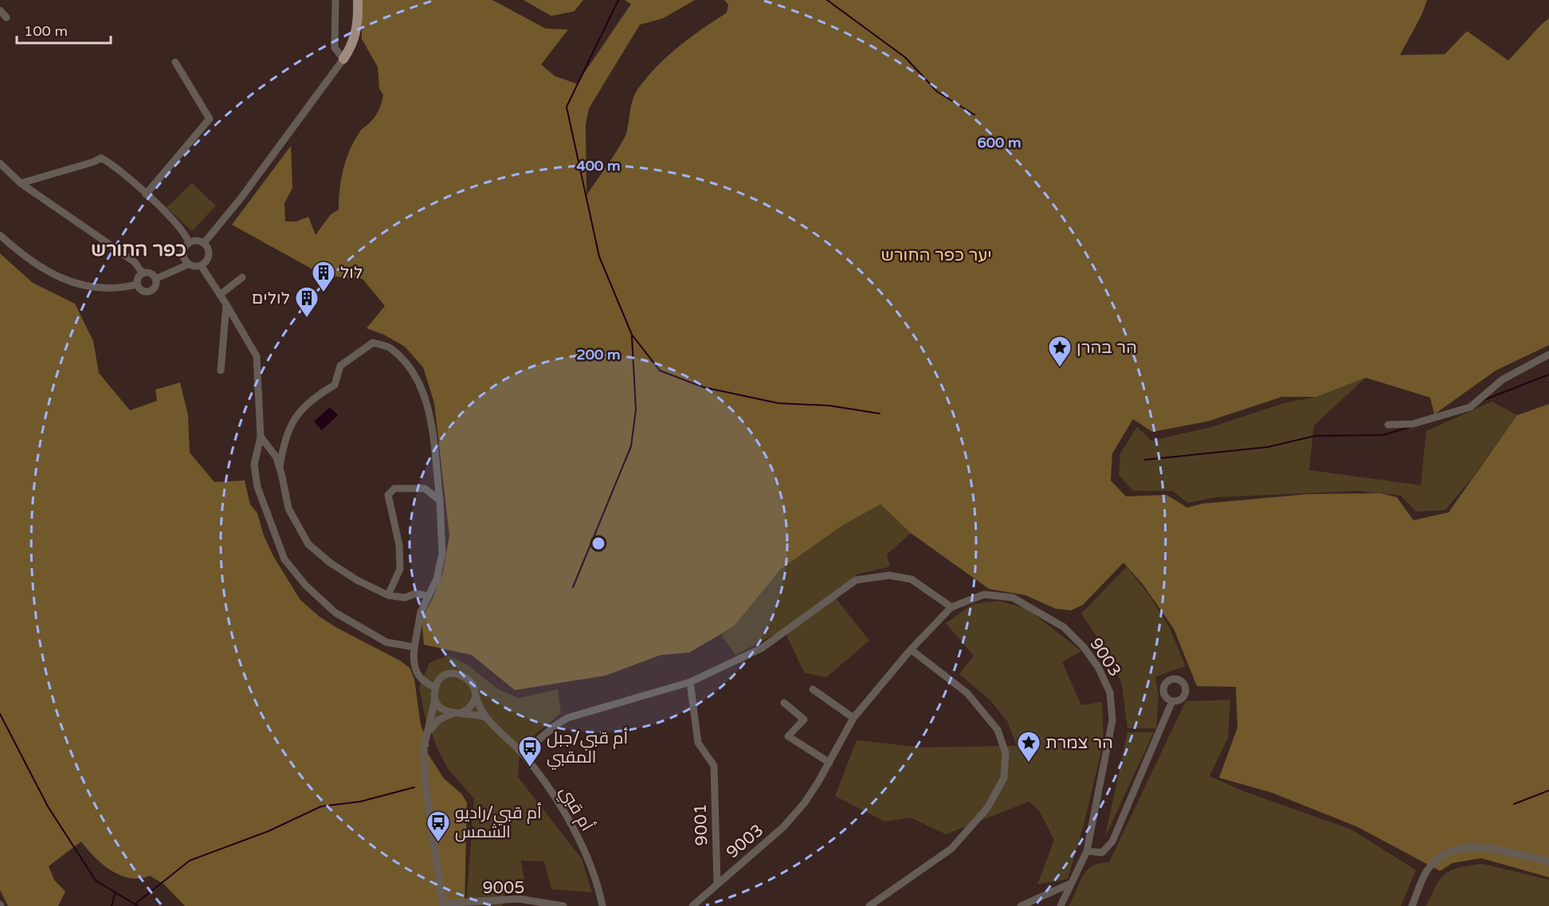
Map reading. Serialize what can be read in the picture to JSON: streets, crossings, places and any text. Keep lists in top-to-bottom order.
{
  "streets": {
    "street": [
      "9003",
      "أم قبي",
      "9001",
      "9005"
    ]
  },
  "crossings": [
    ["9003", "9001"]
  ],
  "districts": ["כפר החורש"],
  "parks": ["יער כפר החורש"],
  "places": {
    "building": ["לול", "לולים"],
    "place": ["הר בהרן", "הר צמרת"],
    "bus stop": ["أم قبي/جبل المقبي", "أم قبي/راديو الشمس"]
  },
  "scale_bar": "100 m",
  "rings": ["600 m", "400 m", "200 m"]
}
